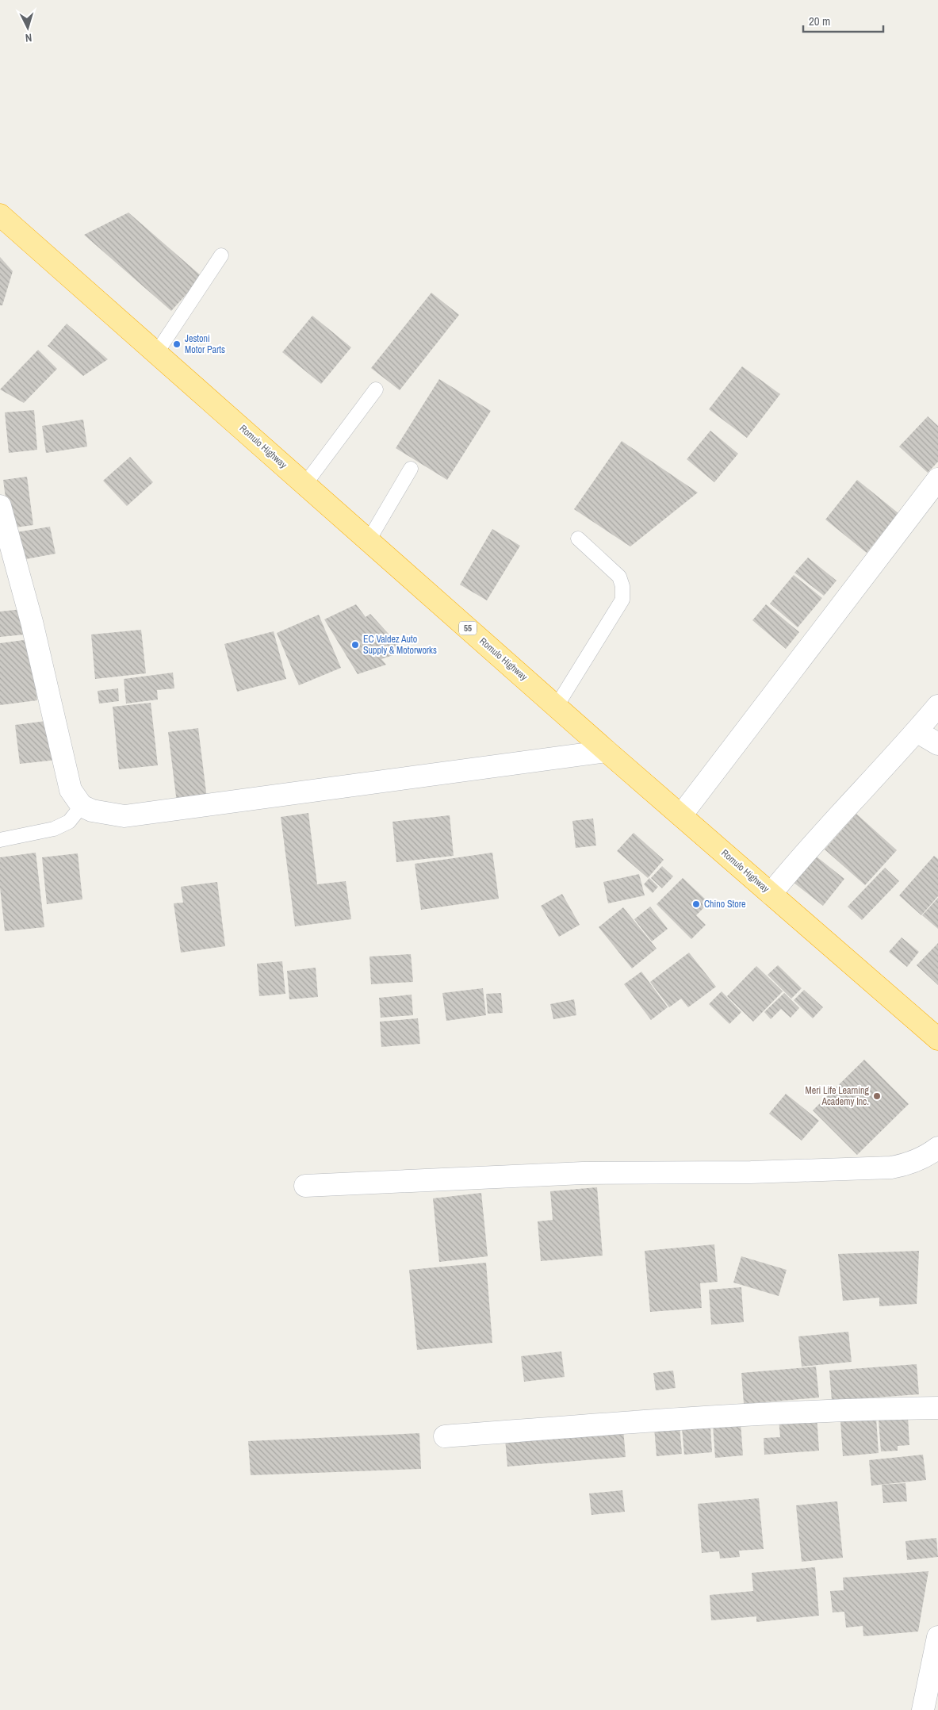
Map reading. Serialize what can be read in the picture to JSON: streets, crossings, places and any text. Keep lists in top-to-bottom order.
{
  "streets": {
    "highway": ["Romulo Highway", "55"]
  },
  "places": [
    "Jestoni Motor Parts",
    "EC Valdez Auto Supply & Motorworks",
    "Chino Store",
    "Meri Life Learning Academy Inc."
  ],
  "scale_bar": "20 m",
  "north": "bottom"
}
